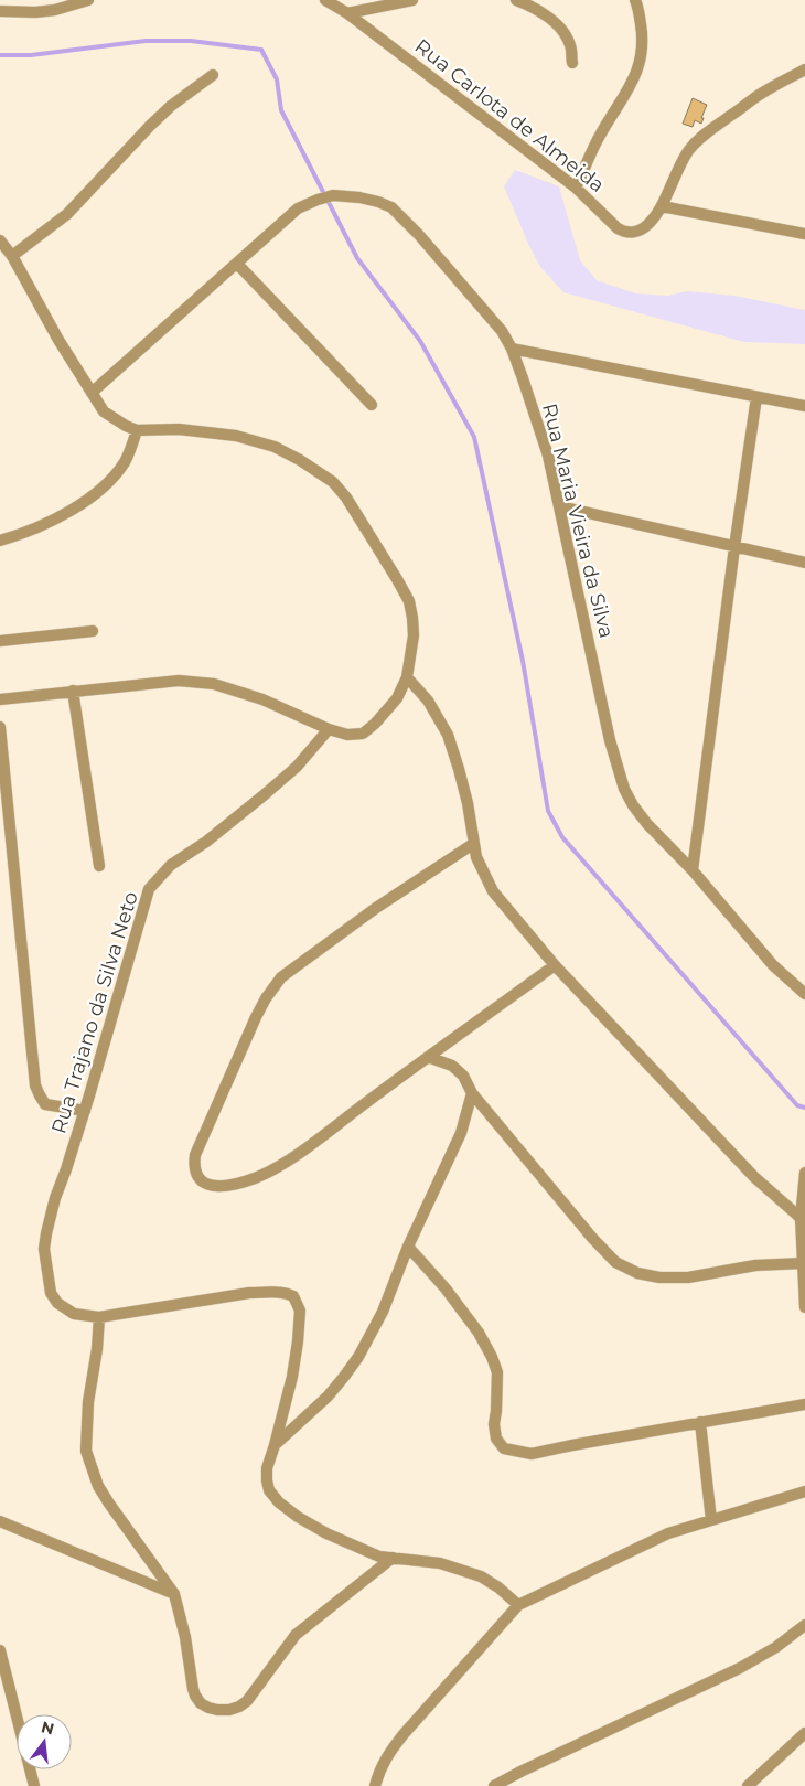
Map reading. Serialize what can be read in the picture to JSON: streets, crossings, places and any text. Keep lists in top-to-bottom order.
{
  "streets": {
    "street": ["Rua Carlota de Almeida", "Rua Maria Vieira da Silva", "Rua Trajano da Silva Neto"]
  },
  "north": "top"
}
